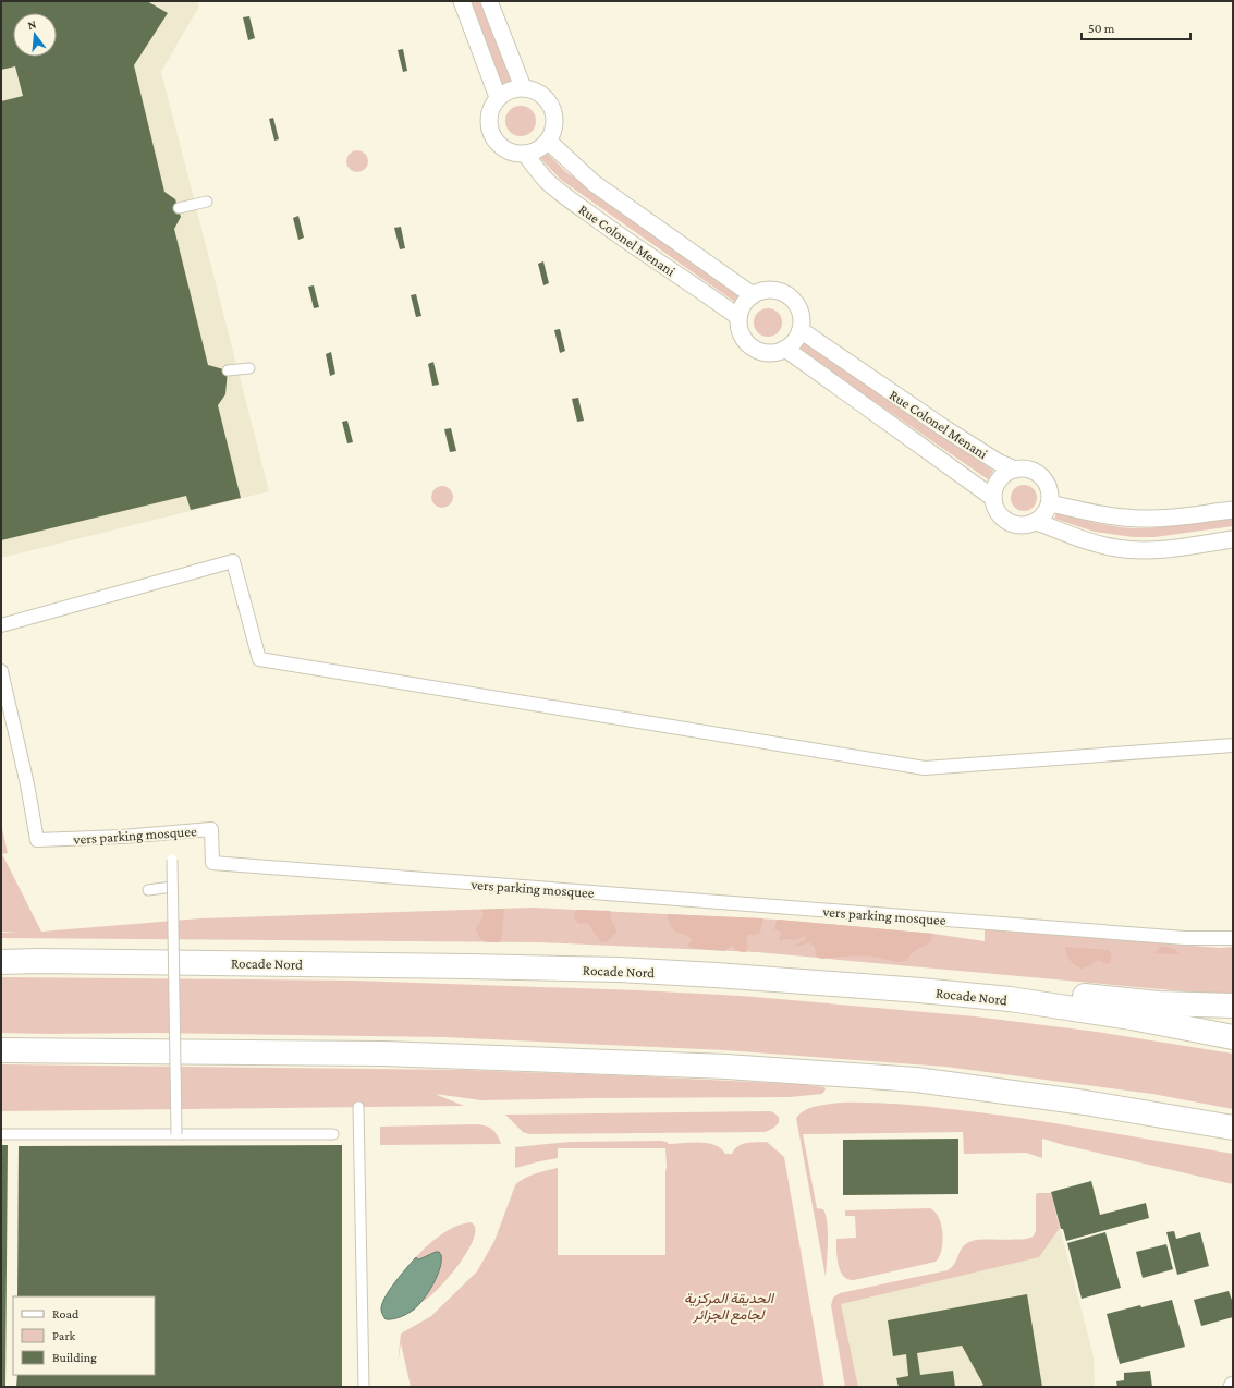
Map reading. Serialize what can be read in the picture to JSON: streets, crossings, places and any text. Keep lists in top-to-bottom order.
{
  "streets": {
    "highway": ["Rocade Nord"],
    "street": ["Rue Colonel Menani", "vers parking mosquee"]
  },
  "parks": ["الحديقة المركزية لجامع الجزائر"],
  "legend": ["Road", "Park", "Building"],
  "scale_bar": "50 m",
  "north": "top"
}
